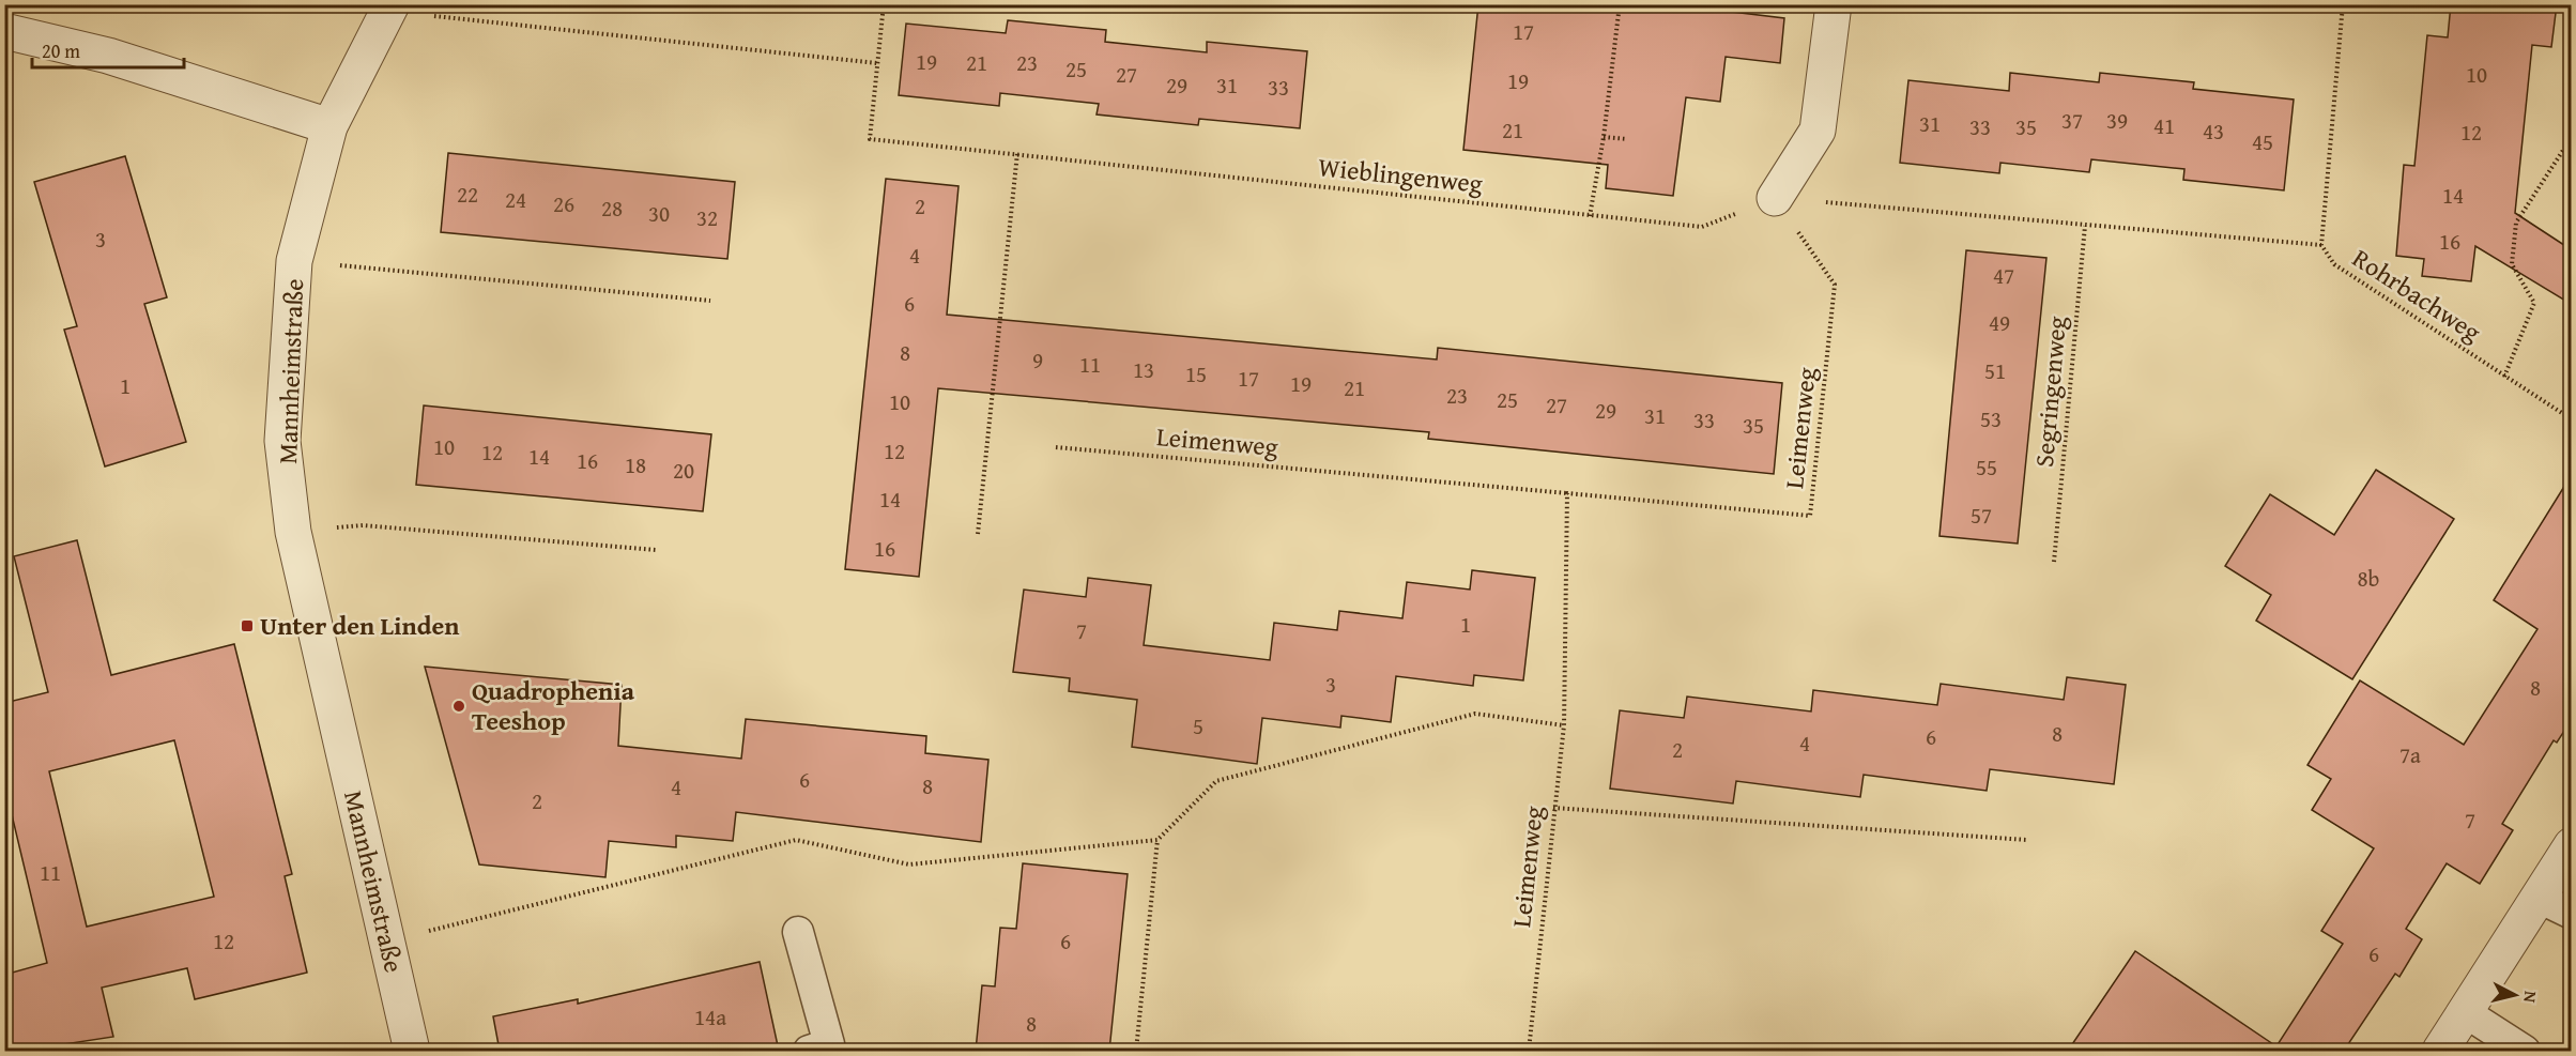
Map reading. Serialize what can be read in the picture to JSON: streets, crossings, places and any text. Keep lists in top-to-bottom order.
{
  "streets": {
    "street": ["Mannheimstraße"],
    "path": [
      "Wieblingenweg",
      "Rohrbachweg",
      "Segringenweg",
      "Leimenweg"
    ]
  },
  "crossings": [
    ["Wieblingenweg", "Leimenweg"]
  ],
  "places": {
    "transit": ["Unter den Linden"],
    "other": ["Quadrophenia Teeshop"]
  },
  "house_numbers": [
    "17",
    "19",
    "21",
    "23",
    "25",
    "27",
    "10",
    "19",
    "29",
    "31",
    "33",
    "37",
    "39",
    "31",
    "41",
    "33",
    "35",
    "21",
    "43",
    "12",
    "45",
    "22",
    "14",
    "24",
    "26",
    "2",
    "28",
    "30",
    "32",
    "3",
    "16",
    "4",
    "47",
    "6",
    "49",
    "8",
    "9",
    "11",
    "13",
    "51",
    "15",
    "17",
    "19",
    "1",
    "21",
    "23",
    "25",
    "10",
    "27",
    "29",
    "31",
    "53",
    "33",
    "35",
    "10",
    "12",
    "12",
    "14",
    "16",
    "18",
    "55",
    "20",
    "14",
    "57",
    "16",
    "8b",
    "1",
    "7",
    "3",
    "8",
    "5",
    "8",
    "6",
    "4",
    "2",
    "7a",
    "6",
    "8",
    "4",
    "2",
    "7",
    "11",
    "12",
    "6",
    "6",
    "14a",
    "8"
  ],
  "scale_bar": "20 m",
  "north": "right"
}
